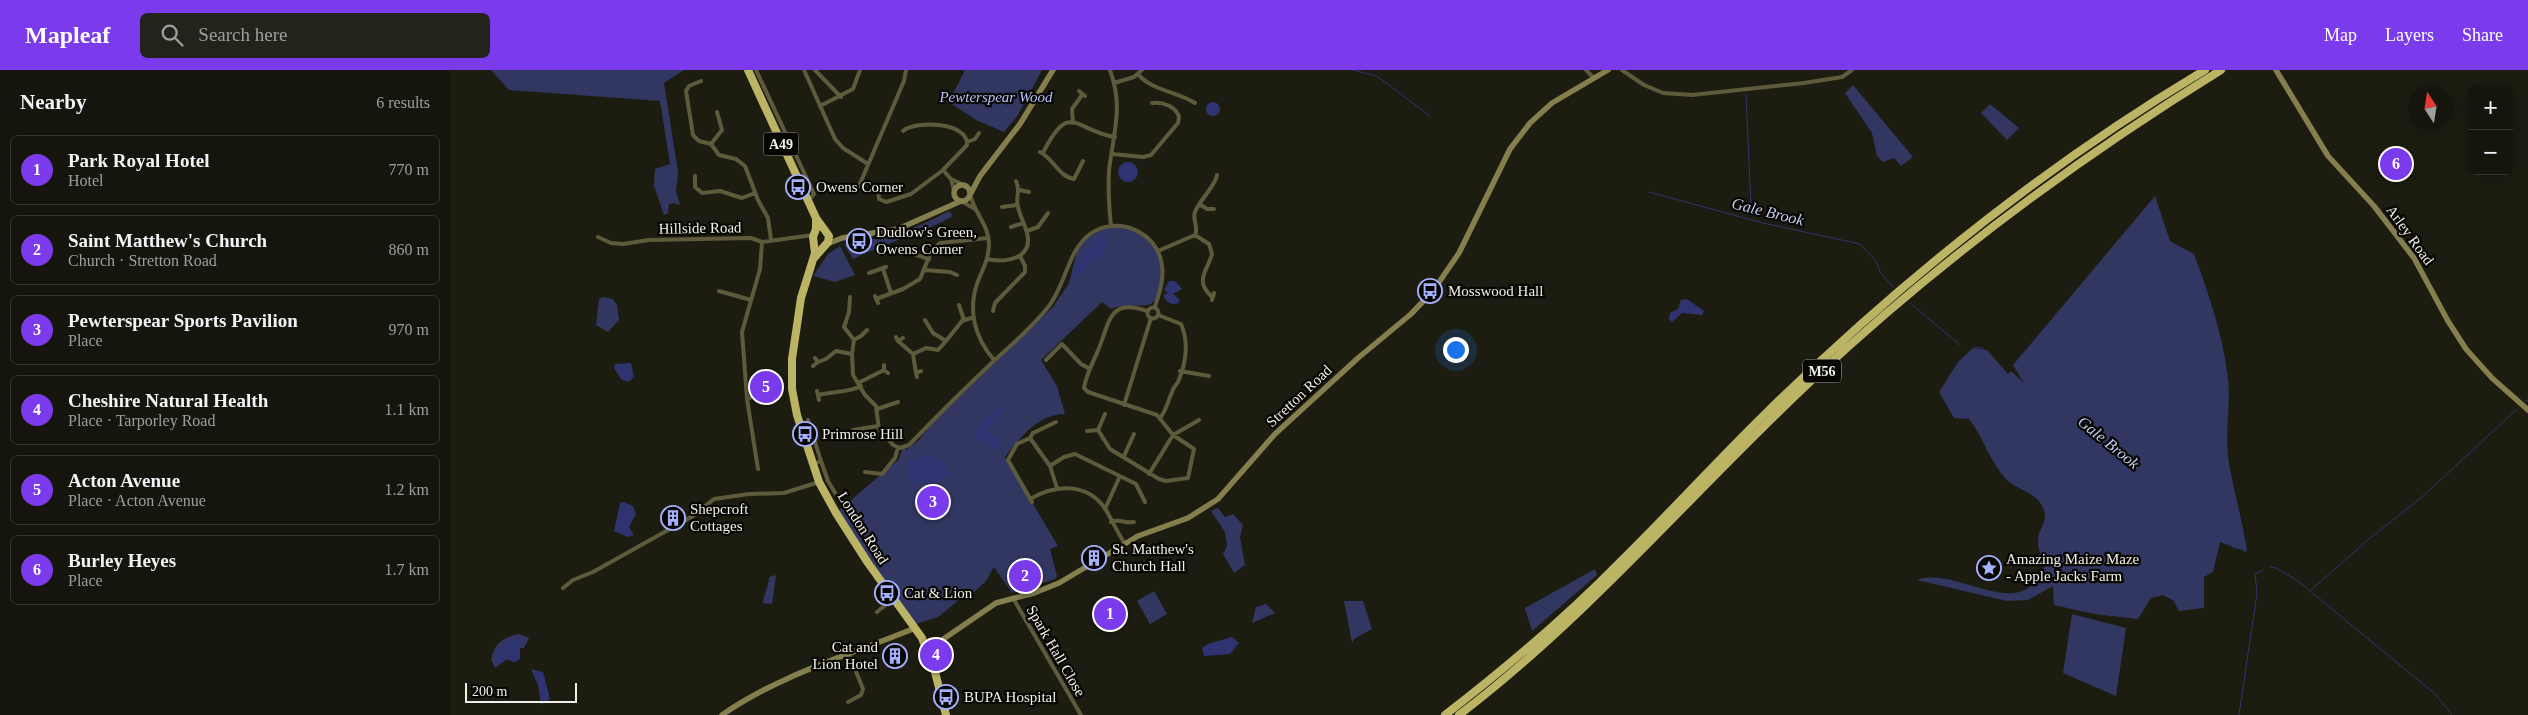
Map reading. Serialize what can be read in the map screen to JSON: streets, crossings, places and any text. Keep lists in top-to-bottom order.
{
  "streets": {
    "highway": ["A49", "M56", "London Road"],
    "main road": ["Arley Road", "Stretton Road"],
    "street": ["Hillside Road", "Spark Hall Close"]
  },
  "crossings": [
    ["A49", "Stretton Road"],
    ["A49", "London Road"],
    ["Hillside Road", "London Road"],
    ["Stretton Road", "Spark Hall Close"]
  ],
  "water": ["Gale Brook"],
  "parks": ["Pewterspear Wood"],
  "places": {
    "bus stop": [
      "Owens Corner",
      "Dudlow's Green, Owens Corner",
      "Mosswood Hall",
      "Primrose Hill",
      "Cat & Lion",
      "BUPA Hospital"
    ],
    "building": ["Shepcroft Cottages", "St. Matthew's Church Hall", "Cat and Lion Hotel"],
    "place": ["Amazing Maize Maze - Apple Jacks Farm"]
  },
  "scale_bar": "200 m",
  "north": "top",
  "page": {
    "header": "Mapleaf",
    "search": "Search here",
    "nav": ["Map", "Layers", "Share"],
    "heading": ["Nearby", "6 results"],
    "map_buttons": ["+", "−"],
    "list": [
      {
        "mark": "1",
        "name": "Park Royal Hotel",
        "note": "Hotel",
        "value": "770 m"
      },
      {
        "mark": "2",
        "name": "Saint Matthew's Church",
        "note": "Church · Stretton Road",
        "value": "860 m"
      },
      {
        "mark": "3",
        "name": "Pewterspear Sports Pavilion",
        "note": "Place",
        "value": "970 m"
      },
      {
        "mark": "4",
        "name": "Cheshire Natural Health",
        "note": "Place · Tarporley Road",
        "value": "1.1 km"
      },
      {
        "mark": "5",
        "name": "Acton Avenue",
        "note": "Place · Acton Avenue",
        "value": "1.2 km"
      },
      {
        "mark": "6",
        "name": "Burley Heyes",
        "note": "Place",
        "value": "1.7 km"
      }
    ],
    "pins": [
      "6",
      "5",
      "3",
      "2",
      "1",
      "4"
    ],
    "scale": "200 m"
  }
}
